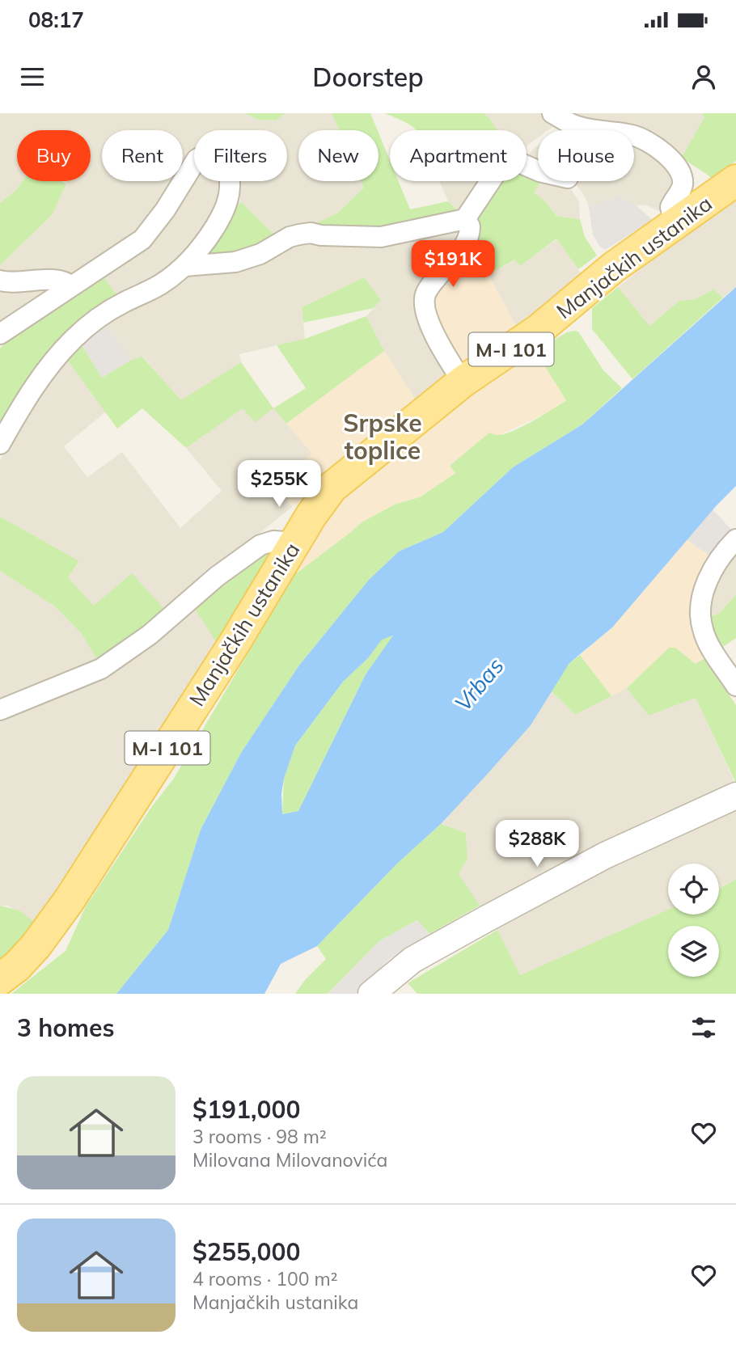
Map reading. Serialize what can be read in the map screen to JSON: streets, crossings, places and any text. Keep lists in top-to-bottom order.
{
  "streets": {
    "main road": ["Manjačkih ustanika", "M-I 101"]
  },
  "districts": ["Srpske toplice"],
  "water": ["Vrbas"],
  "page": {
    "status": "08:17",
    "header": "Doorstep",
    "chip": [
      "Buy",
      "Rent",
      "Filters",
      "New",
      "Apartment",
      "House"
    ],
    "price": ["$191K", "$255K", "$288K"],
    "heading": "3 homes",
    "list": [
      {
        "name": "$191,000",
        "note": "3 rooms · 98 m² · Milovana Milovanovića"
      },
      {
        "name": "$255,000",
        "note": "4 rooms · 100 m² · Manjačkih ustanika"
      }
    ]
  }
}
